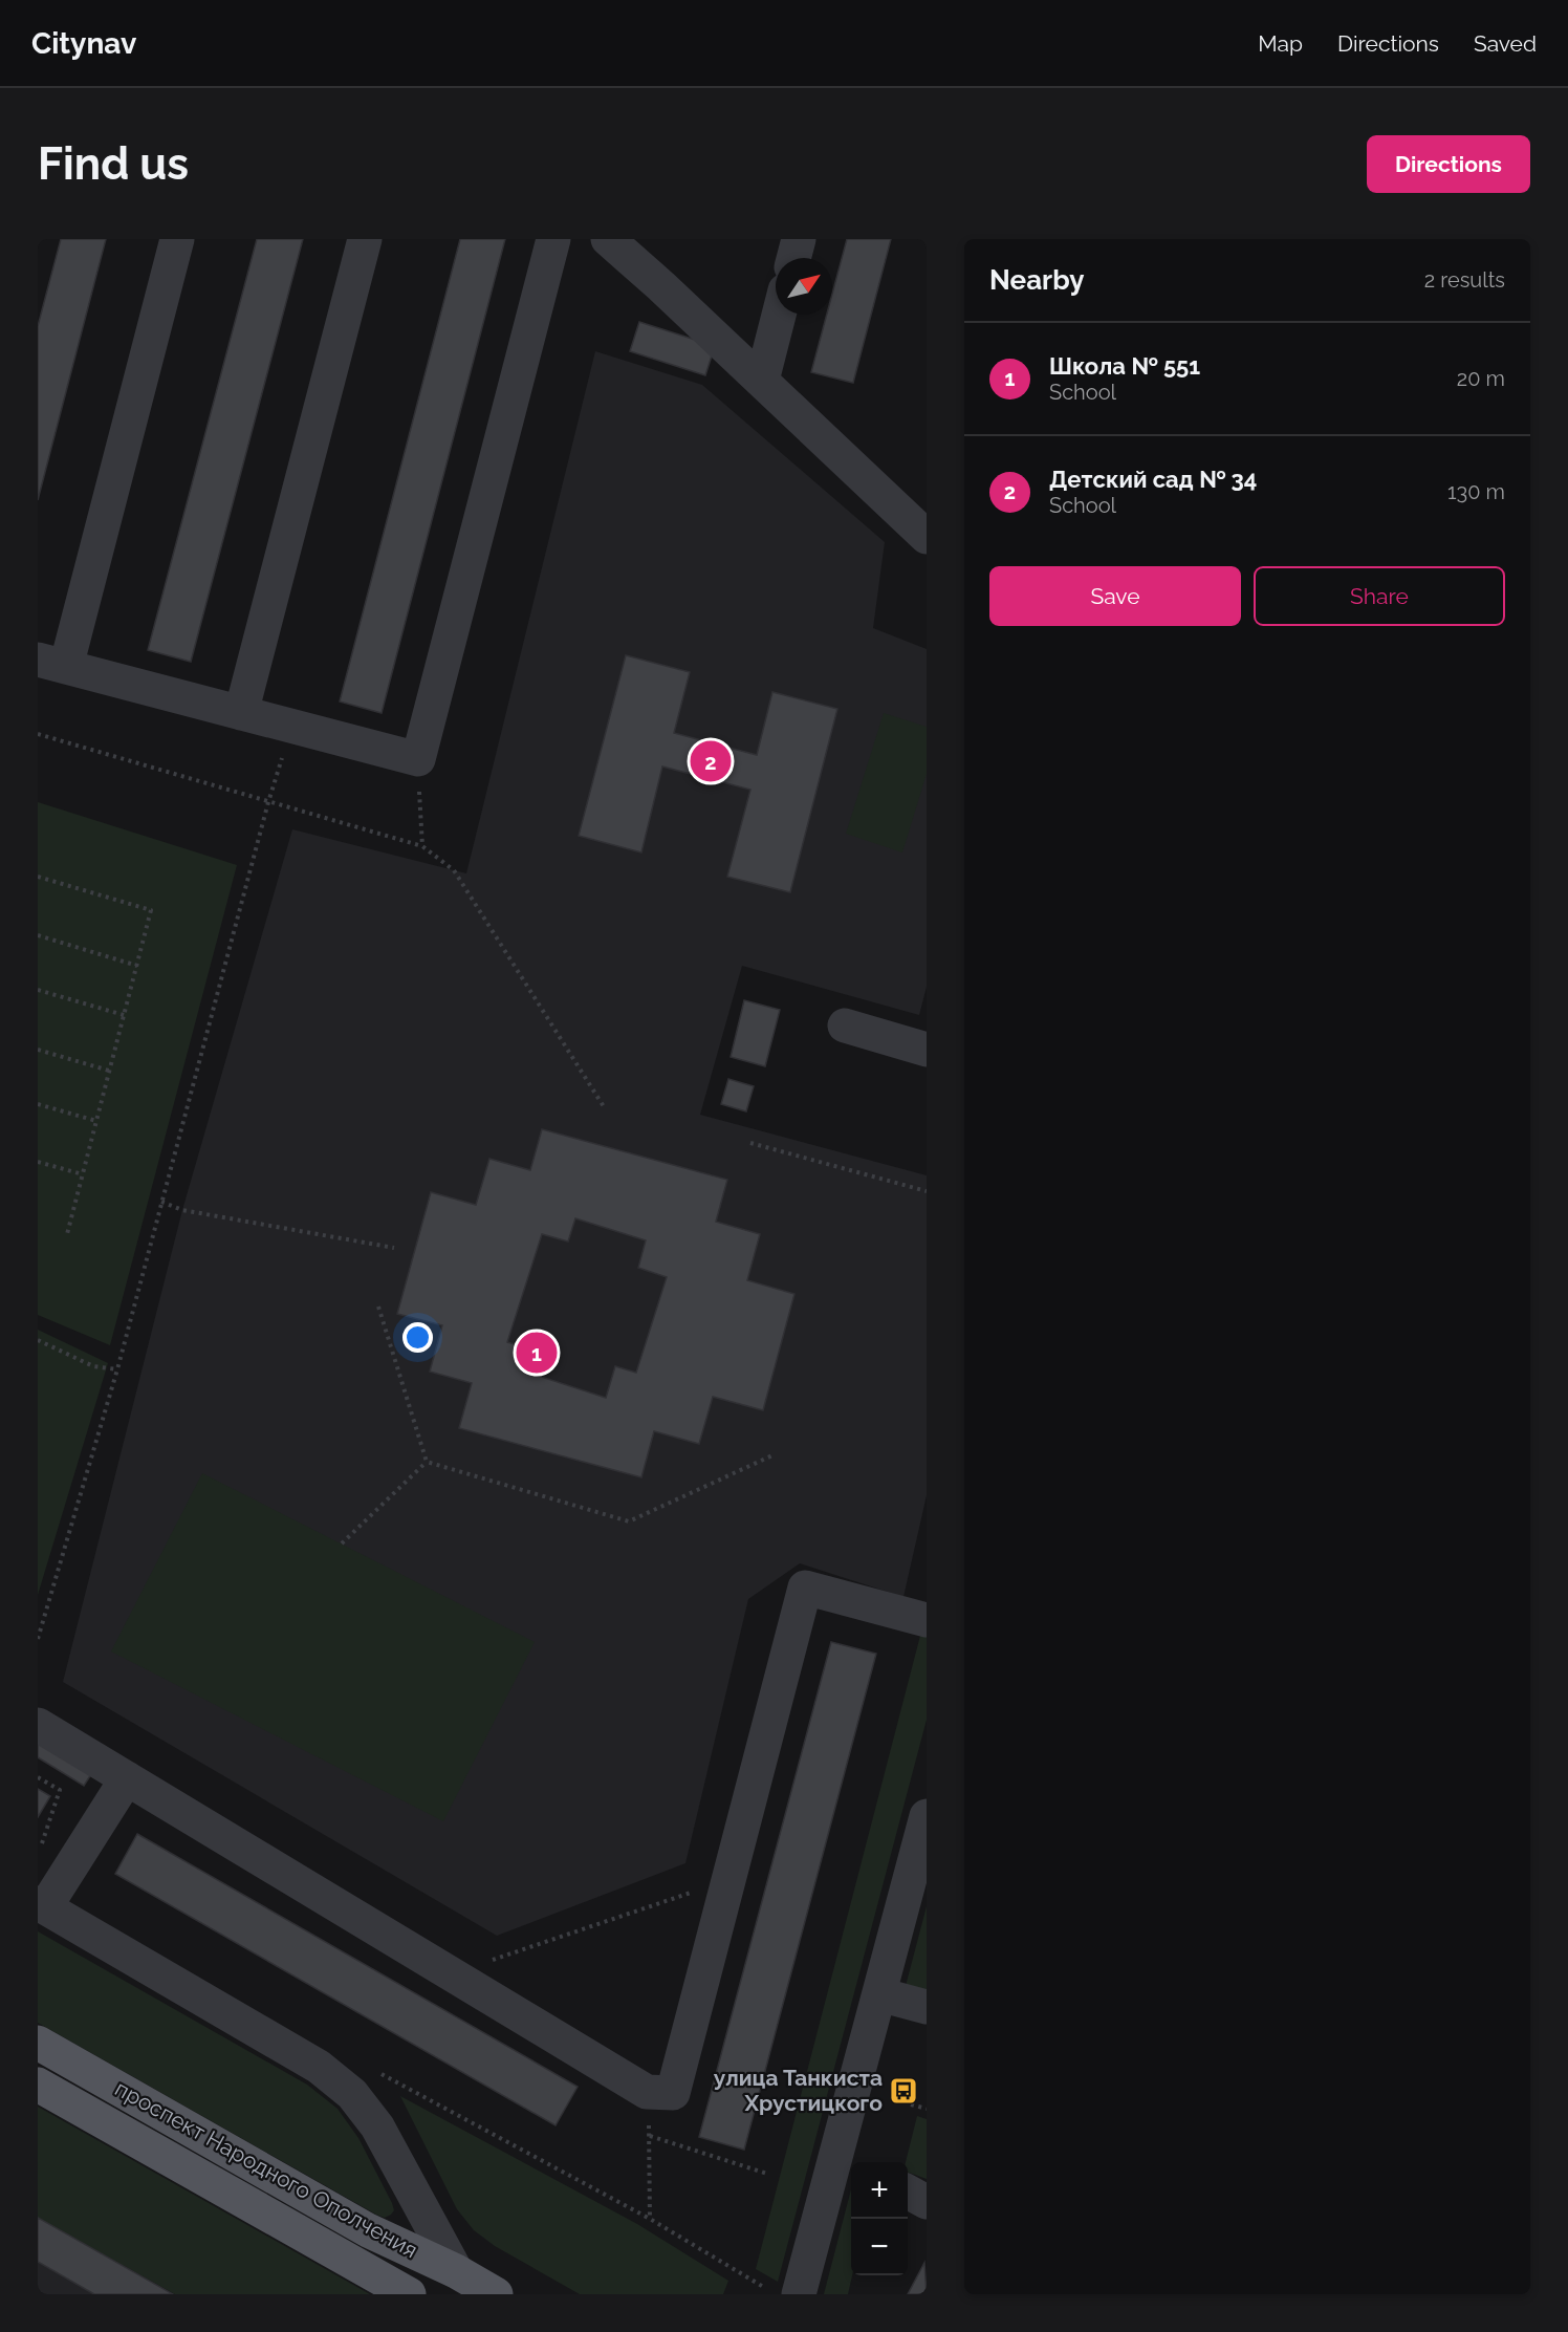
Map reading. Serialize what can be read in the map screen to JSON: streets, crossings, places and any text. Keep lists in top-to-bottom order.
{
  "streets": {
    "main road": ["проспект Народного Ополчения"]
  },
  "places": {
    "bus stop": ["улица Танкиста Хрустицкого"]
  },
  "north": "top right",
  "page": {
    "header": "Citynav",
    "nav": ["Map", "Directions", "Saved"],
    "buttons": [
      "Directions",
      ["Save", "Share"]
    ],
    "title": "Find us",
    "heading": ["Nearby", "2 results"],
    "list": [
      {
        "mark": "1",
        "name": "Школа № 551",
        "note": "School",
        "value": "20 m"
      },
      {
        "mark": "2",
        "name": "Детский сад № 34",
        "note": "School",
        "value": "130 m"
      }
    ],
    "pins": ["2", "1"],
    "map_buttons": ["+", "−"]
  }
}
